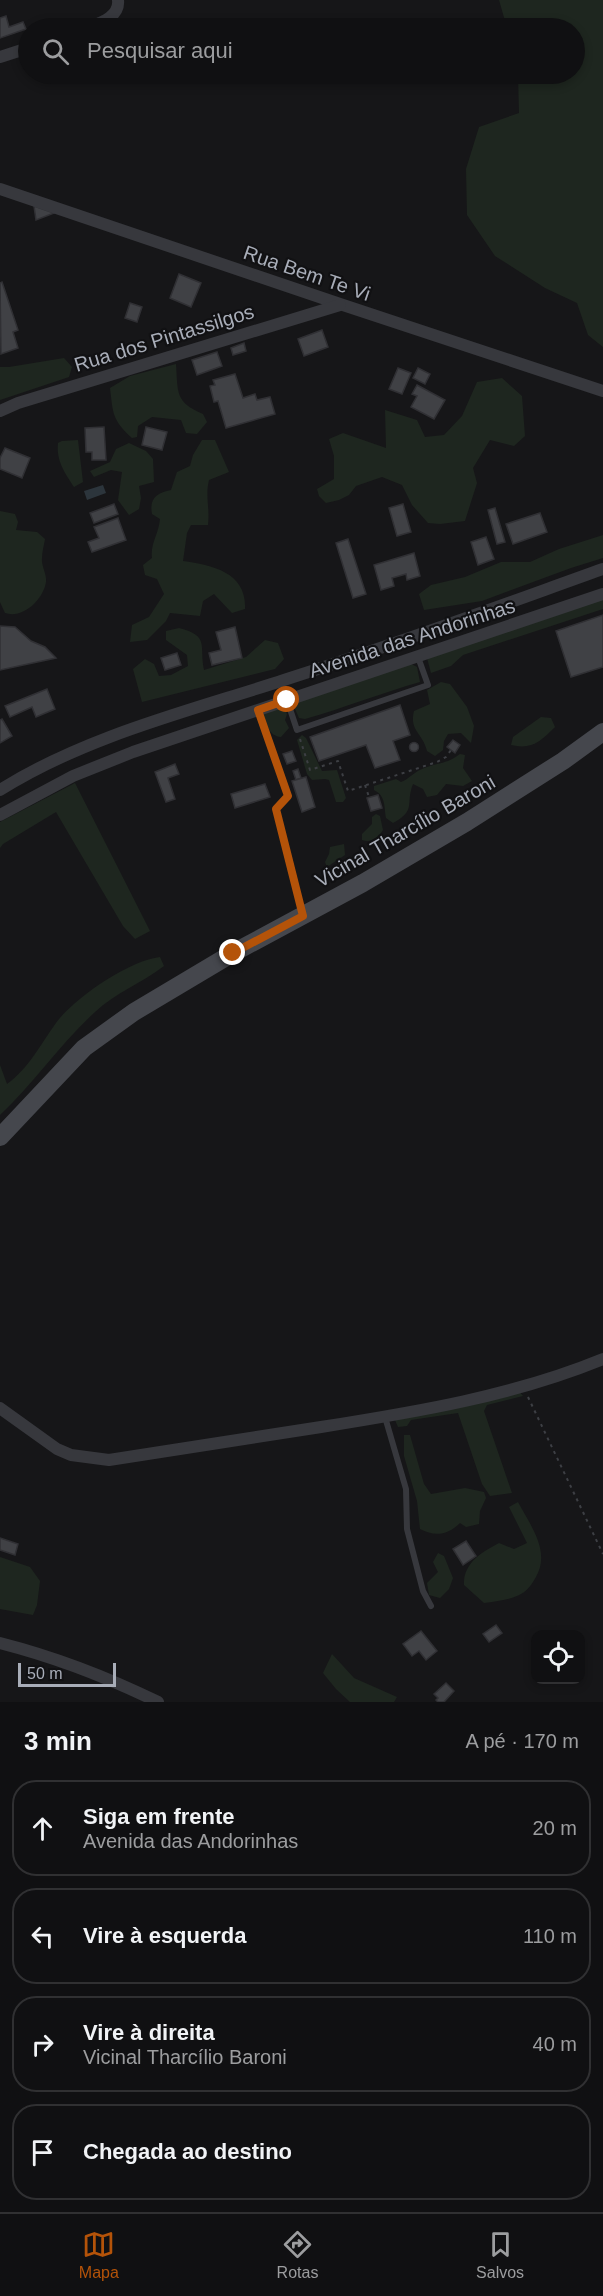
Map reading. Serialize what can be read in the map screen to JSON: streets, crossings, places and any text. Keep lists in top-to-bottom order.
{
  "streets": {
    "main road": ["Vicinal Tharcílio Baroni"],
    "street": ["Rua Bem Te Vi", "Rua dos Pintassilgos", "Avenida das Andorinhas"]
  },
  "crossings": [
    ["Rua Bem Te Vi", "Rua dos Pintassilgos"]
  ],
  "scale_bar": "50 m",
  "page": {
    "search": "Pesquisar aqui",
    "scale": "50 m",
    "heading": ["3 min", "A pé · 170 m"],
    "list": [
      ["Siga em frente", "Avenida das Andorinhas", "20 m"],
      ["Vire à esquerda", "110 m"],
      ["Vire à direita", "Vicinal Tharcílio Baroni", "40 m"],
      "Chegada ao destino"
    ],
    "nav": ["Mapa", "Rotas", "Salvos"]
  }
}
